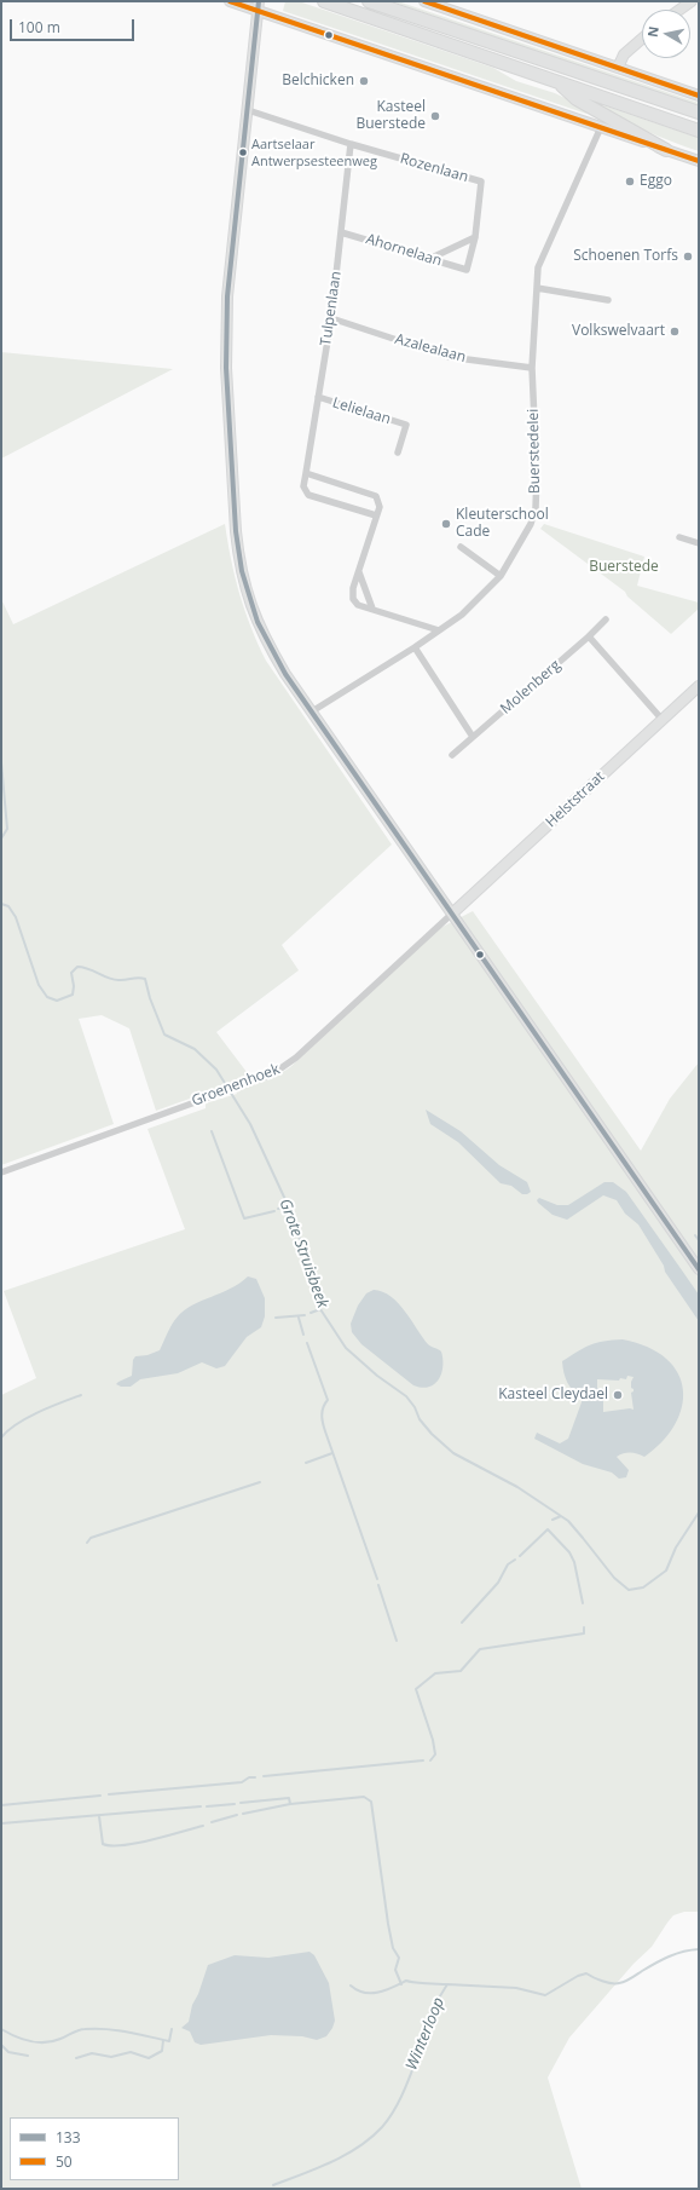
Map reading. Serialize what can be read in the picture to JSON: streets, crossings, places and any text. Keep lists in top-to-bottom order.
{
  "streets": {
    "street": [
      "Rozenlaan",
      "Ahornelaan",
      "Tulpenlaan",
      "Azalealaan",
      "Lelielaan",
      "Buerstedelei",
      "Molenberg",
      "Helststraat",
      "Groenenhoek"
    ]
  },
  "crossings": [
    ["Rozenlaan", "Ahornelaan"],
    ["Rozenlaan", "Tulpenlaan"],
    ["Ahornelaan", "Tulpenlaan"],
    ["Tulpenlaan", "Azalealaan"],
    ["Tulpenlaan", "Lelielaan"],
    ["Azalealaan", "Buerstedelei"],
    ["Helststraat", "Groenenhoek"]
  ],
  "water": ["Grote Struisbeek", "Winterloop"],
  "parks": ["Buerstede"],
  "places": [
    "Belchicken",
    "Kasteel Buerstede",
    "Aartselaar Antwerpsesteenweg",
    "Eggo",
    "Schoenen Torfs",
    "Volkswelvaart",
    "Kleuterschool Cade",
    "Kasteel Cleydael"
  ],
  "lines": ["transit line 133", "transit line 50"],
  "legend": ["133", "50"],
  "scale_bar": "100 m",
  "north": "left"
}
